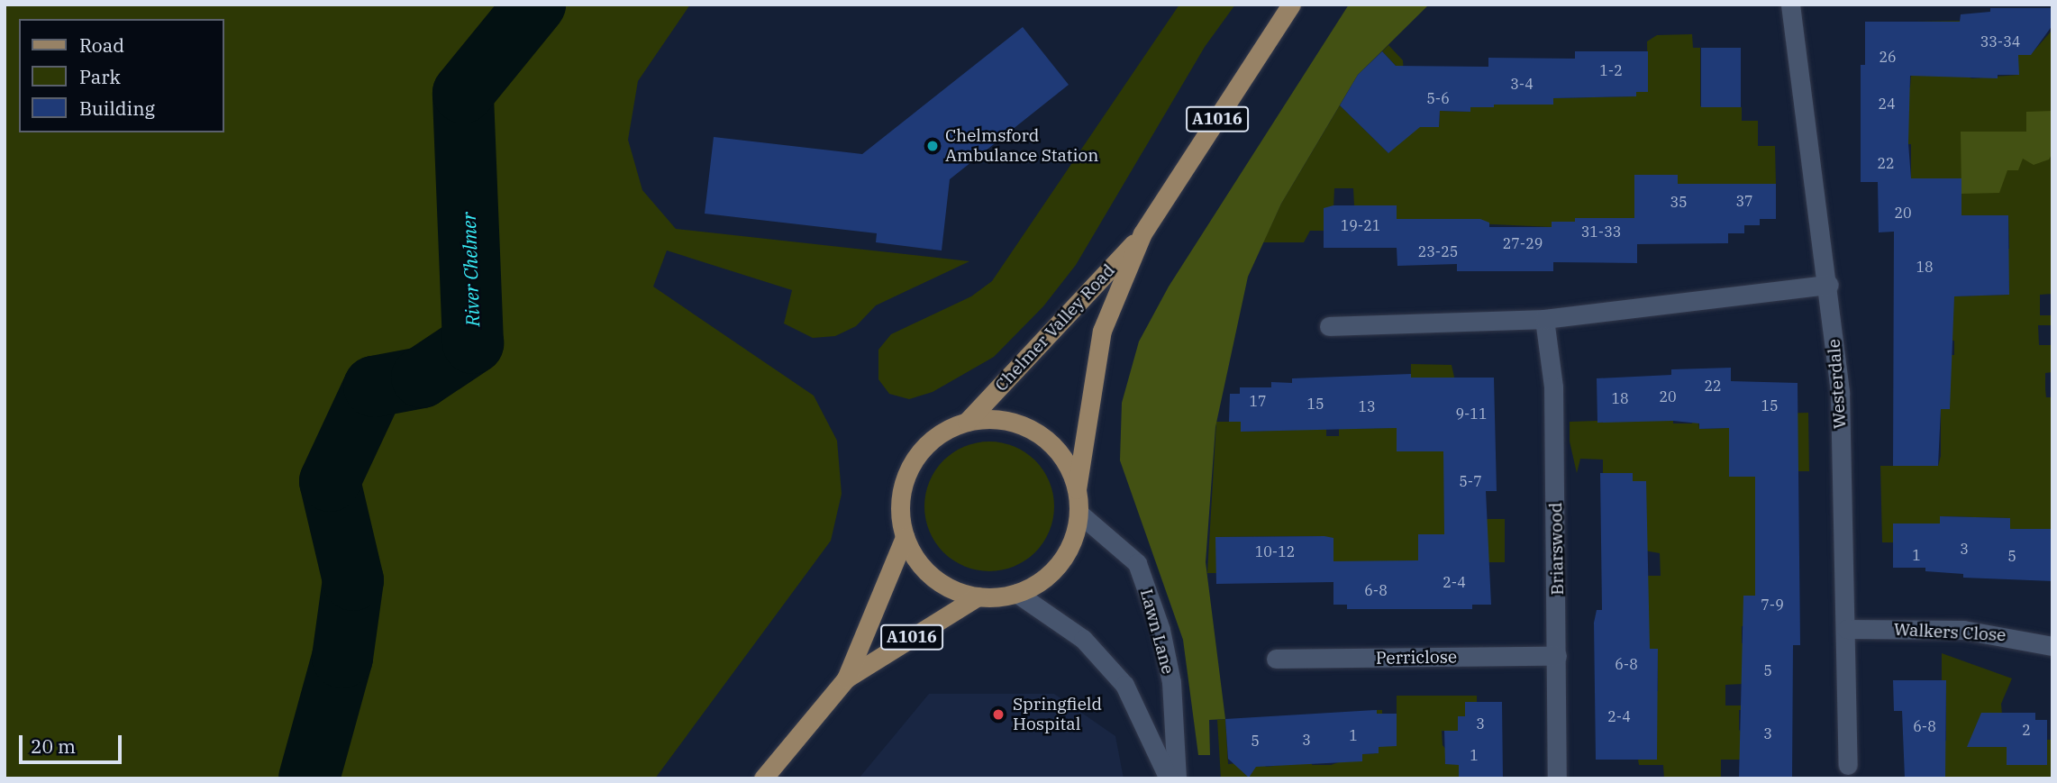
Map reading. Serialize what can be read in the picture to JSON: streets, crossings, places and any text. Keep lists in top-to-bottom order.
{
  "streets": {
    "main road": ["A1016", "Chelmer Valley Road"],
    "street": [
      "Westerdale",
      "Briarswood",
      "Lawn Lane",
      "Walkers Close",
      "Perriclose"
    ]
  },
  "crossings": [
    ["A1016", "Chelmer Valley Road"],
    ["A1016", "Lawn Lane"],
    ["Chelmer Valley Road", "Lawn Lane"],
    ["Westerdale", "Walkers Close"],
    ["Briarswood", "Perriclose"]
  ],
  "water": ["River Chelmer"],
  "places": ["Chelmsford Ambulance Station", "Springfield Hospital"],
  "house_numbers": [
    "33-34",
    "26",
    "1-2",
    "3-4",
    "5-6",
    "24",
    "22",
    "37",
    "35",
    "20",
    "19-21",
    "31-33",
    "27-29",
    "23-25",
    "18",
    "22",
    "20",
    "18",
    "17",
    "15",
    "15",
    "13",
    "9-11",
    "5-7",
    "3",
    "10-12",
    "1",
    "5",
    "2-4",
    "6-8",
    "7-9",
    "6-8",
    "5",
    "2-4",
    "3",
    "6-8",
    "2",
    "3",
    "1",
    "3",
    "5",
    "1"
  ],
  "legend": ["Road", "Park", "Building"],
  "scale_bar": "20 m"
}
